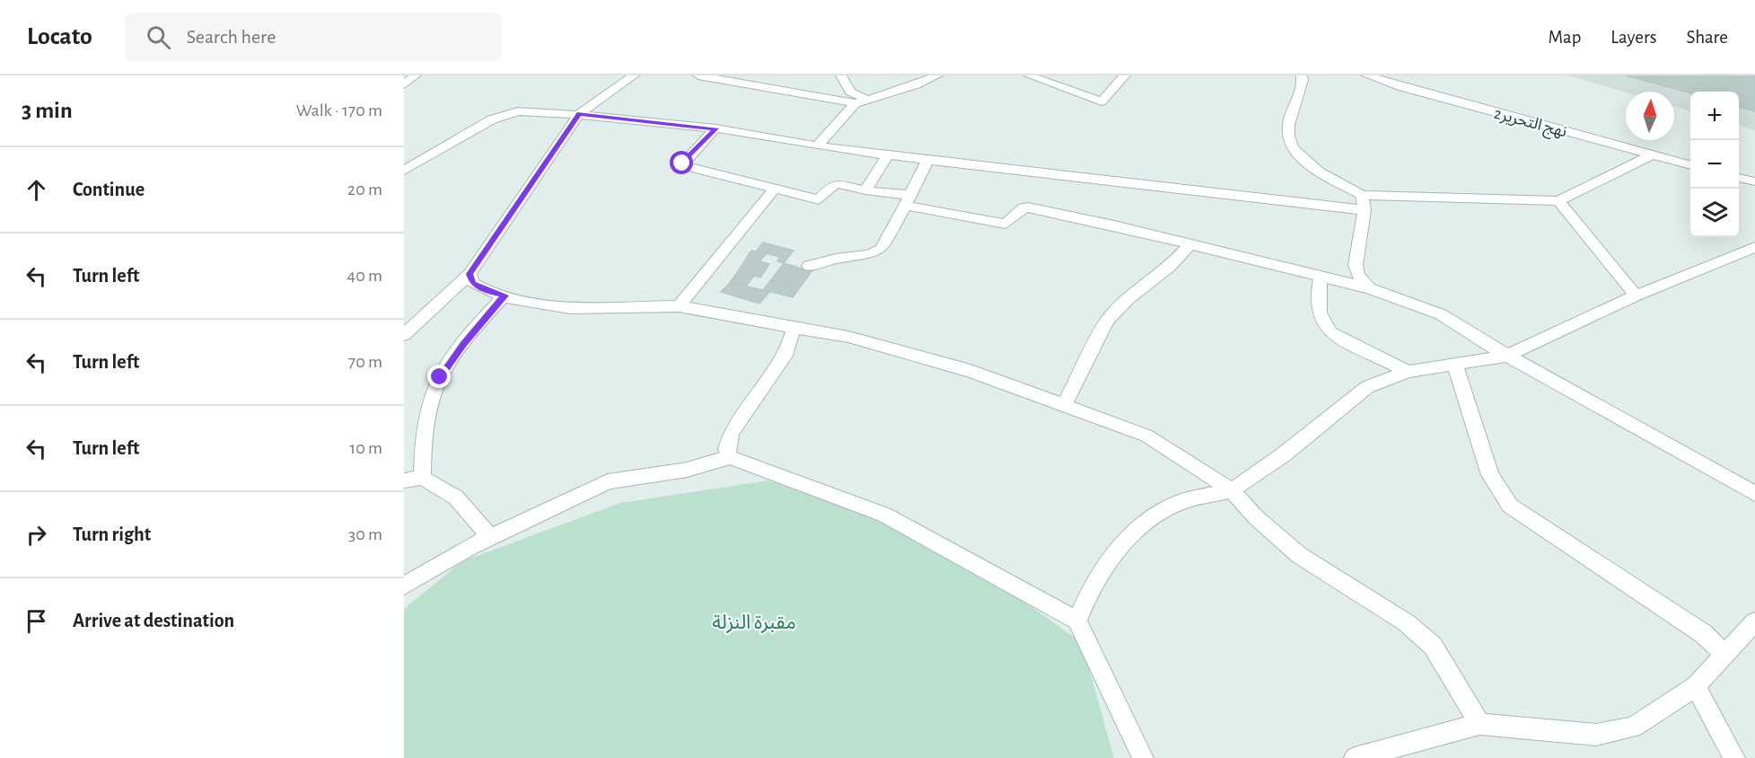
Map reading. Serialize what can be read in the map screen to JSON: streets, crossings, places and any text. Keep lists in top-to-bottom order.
{
  "streets": {
    "street": ["نهج التحرير2"]
  },
  "parks": ["مقبرة النزلة"],
  "north": "top",
  "page": {
    "header": "Locato",
    "search": "Search here",
    "nav": ["Map", "Layers", "Share"],
    "heading": ["3 min", "Walk · 170 m"],
    "map_buttons": ["+", "−"],
    "list": [
      ["Continue", "20 m"],
      ["Turn left", "40 m"],
      ["Turn left", "70 m"],
      ["Turn left", "10 m"],
      ["Turn right", "30 m"],
      "Arrive at destination"
    ]
  }
}
